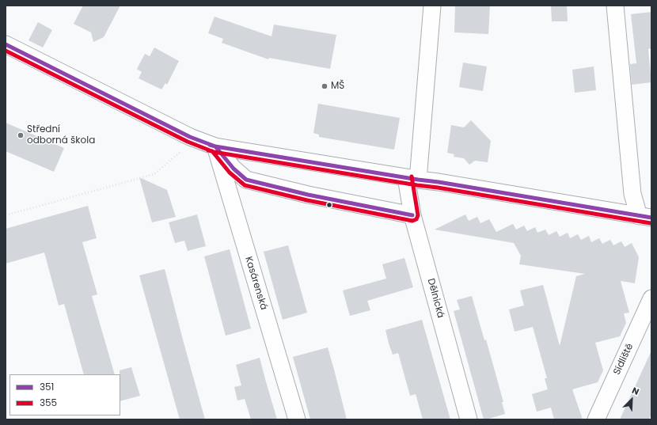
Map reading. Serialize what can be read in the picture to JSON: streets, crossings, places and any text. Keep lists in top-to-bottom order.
{
  "streets": {
    "street": ["Kasárenská", "Dělnická", "Sídliště"]
  },
  "places": ["MŠ", "Střední odborná škola"],
  "lines": ["transit line 351", "transit line 355"],
  "legend": ["351", "355"],
  "north": "top right"
}
